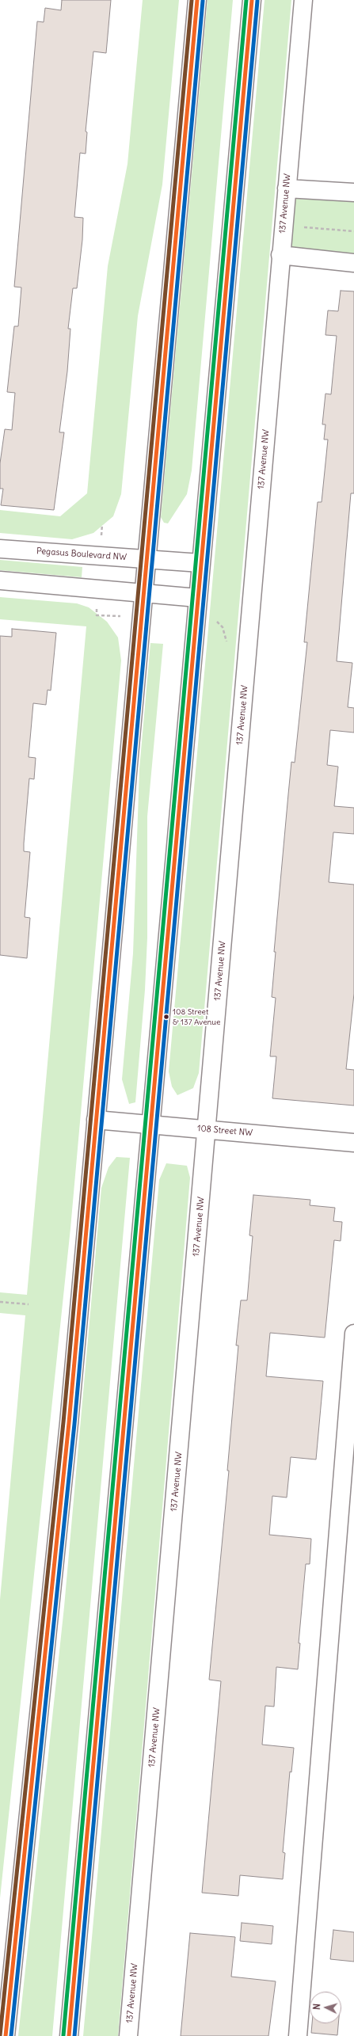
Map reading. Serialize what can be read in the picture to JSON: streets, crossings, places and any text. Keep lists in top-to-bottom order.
{
  "streets": {
    "main road": ["137 Avenue NW", "Pegasus Boulevard NW", "108 Street NW"]
  },
  "crossings": [
    ["137 Avenue NW", "108 Street NW"]
  ],
  "places": ["108 Street & 137 Avenue"],
  "north": "left"
}
